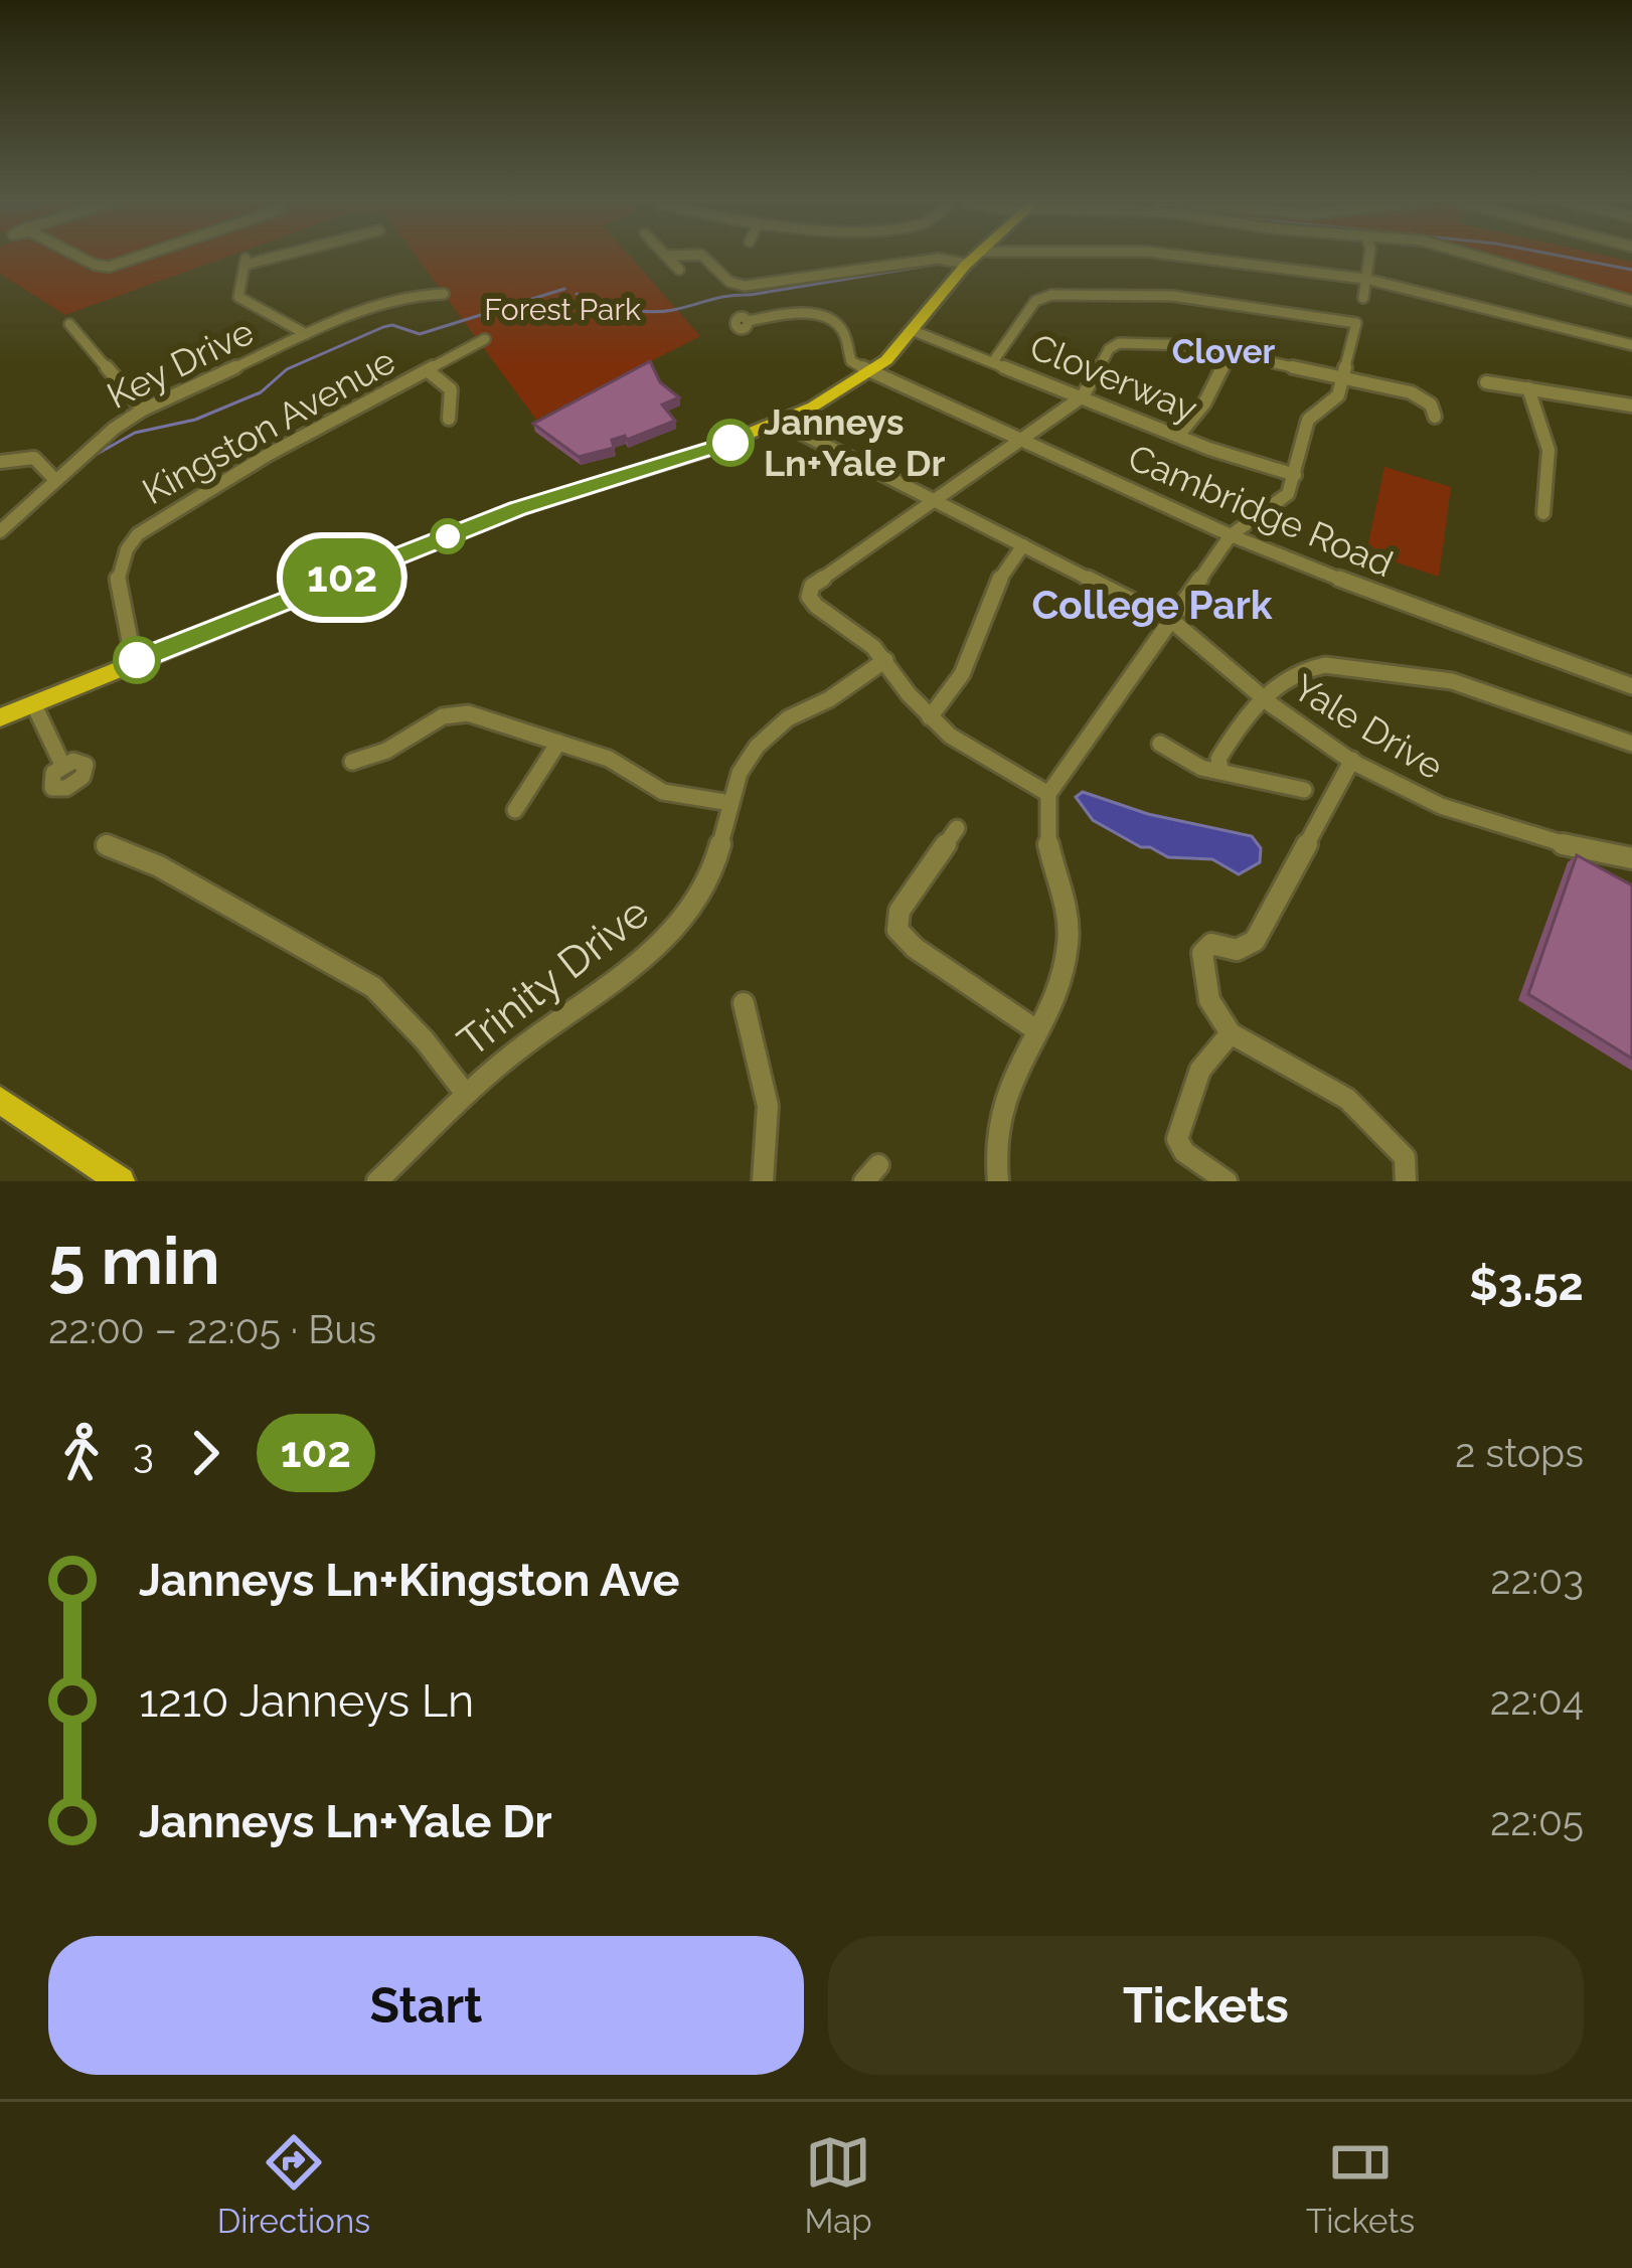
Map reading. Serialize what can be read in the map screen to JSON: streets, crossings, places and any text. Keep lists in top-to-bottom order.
{
  "streets": {
    "street": [
      "Key Drive",
      "Cloverway",
      "Kingston Avenue",
      "Cambridge Road",
      "Yale Drive",
      "Trinity Drive"
    ]
  },
  "districts": ["Clover", "College Park"],
  "parks": ["Forest Park"],
  "places": ["Janneys Ln+Yale Dr"],
  "lines": ["bus line 102"],
  "page": {
    "on_map": "102",
    "heading": ["5 min", "22:00 – 22:05 · Bus", "$3.52"],
    "legs": ["3", "102", "2 stops"],
    "list": [
      {
        "name": "Janneys Ln+Kingston Ave",
        "value": "22:03"
      },
      {
        "name": "1210 Janneys Ln",
        "value": "22:04"
      },
      {
        "name": "Janneys Ln+Yale Dr",
        "value": "22:05"
      }
    ],
    "buttons": ["Start", "Tickets"],
    "tabs": ["Directions", "Map", "Tickets"]
  }
}
